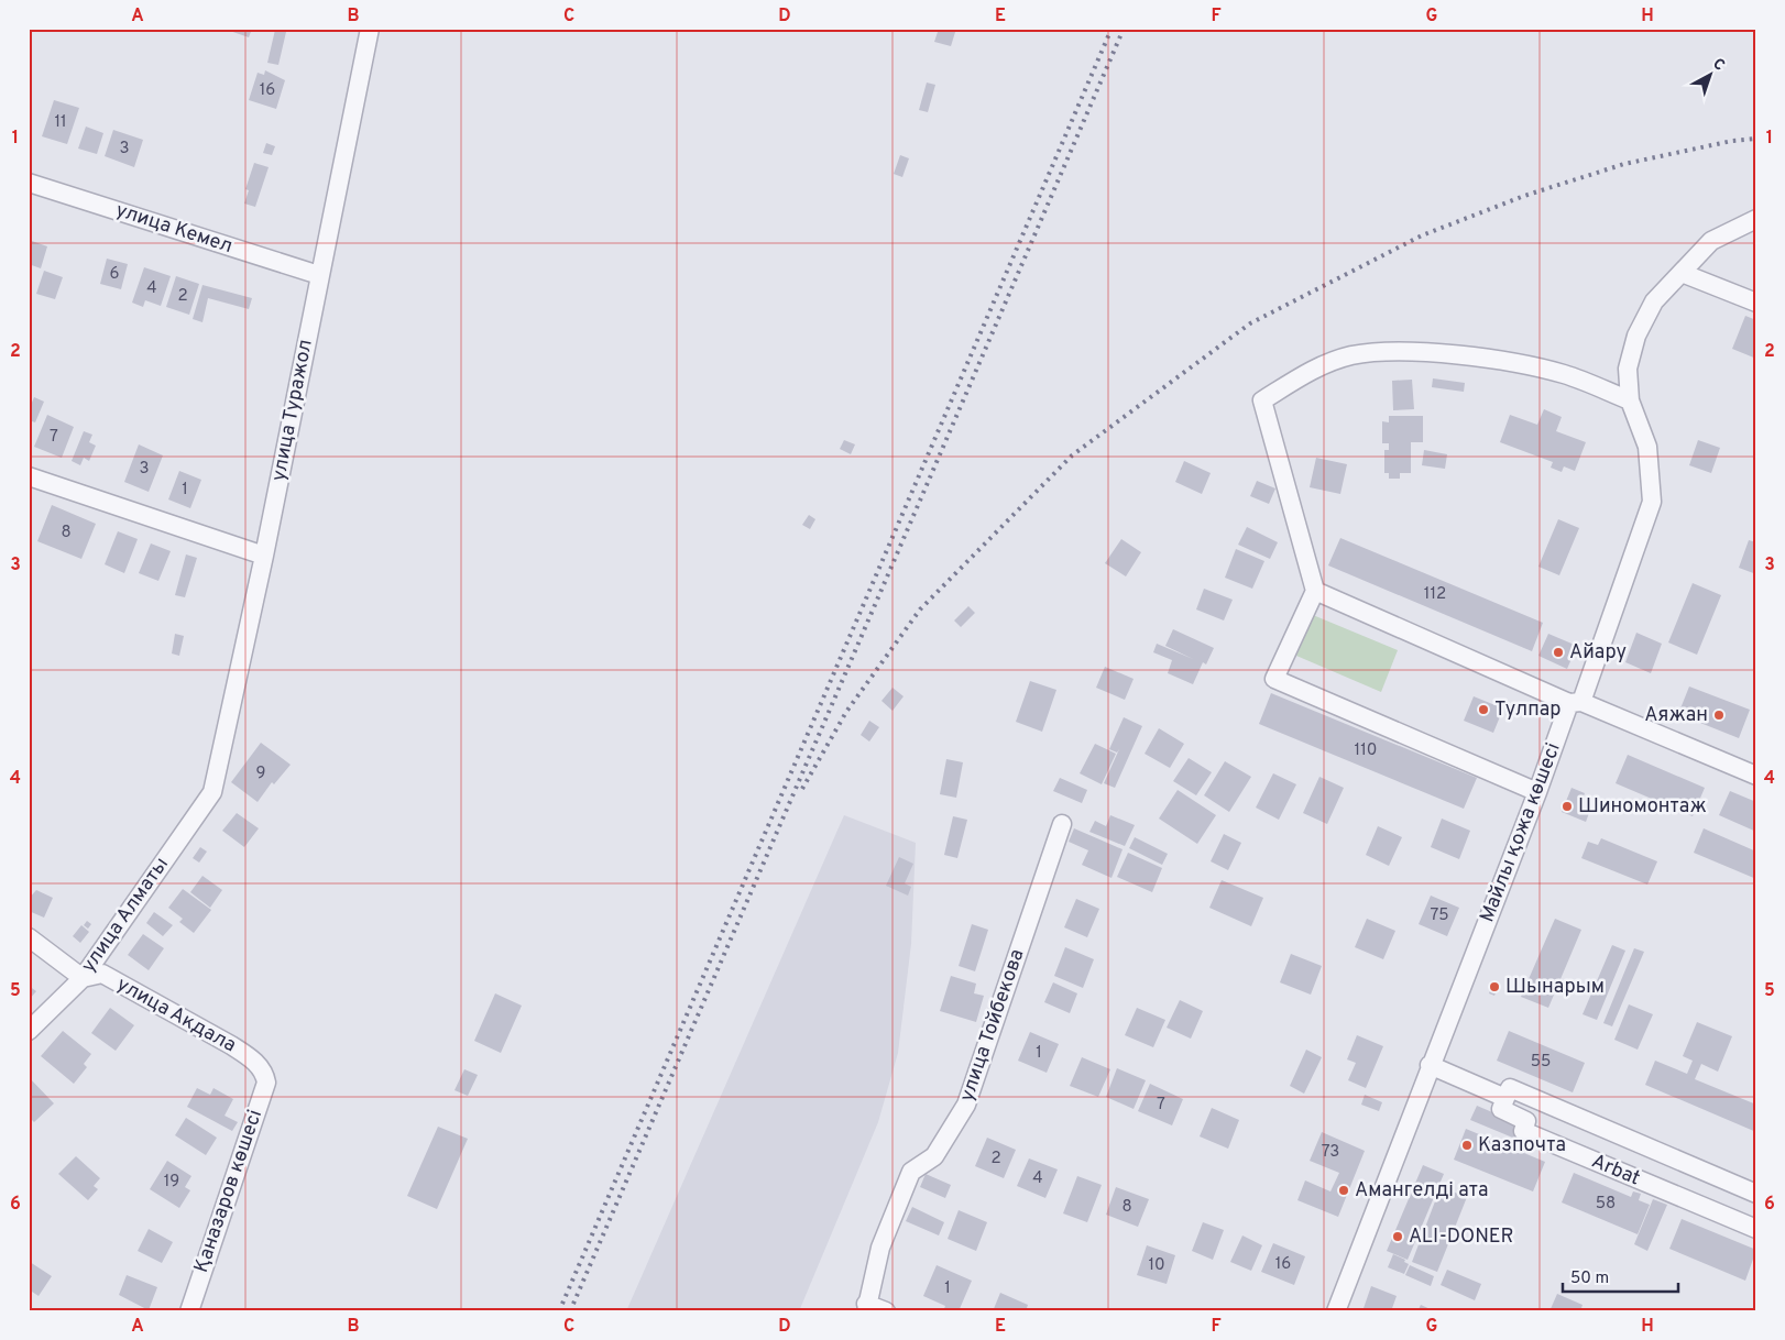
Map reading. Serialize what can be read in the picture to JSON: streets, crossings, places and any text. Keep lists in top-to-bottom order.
{
  "streets": {
    "street": [
      "улица Кемел",
      "улица Туражол",
      "Майлы қожа көшесі",
      "улица Алматы",
      "улица Акдала",
      "улица Тойбекова",
      "Arbat",
      "Қаназаров көшесі"
    ]
  },
  "crossings": [
    ["улица Кемел", "улица Туражол"],
    ["улица Туражол", "улица Алматы"],
    ["улица Алматы", "улица Акдала"],
    ["улица Акдала", "Қаназаров көшесі"]
  ],
  "places": [
    "Айару",
    "Тулпар",
    "Аяжан",
    "Шиномонтаж",
    "Шынарым",
    "Казпочта",
    "Амангелді ата",
    "ALI-DONER"
  ],
  "house_numbers": [
    "16",
    "11",
    "3",
    "6",
    "4",
    "2",
    "7",
    "3",
    "1",
    "8",
    "112",
    "110",
    "9",
    "75",
    "1",
    "55",
    "7",
    "73",
    "2",
    "4",
    "19",
    "58",
    "8",
    "16",
    "10",
    "1"
  ],
  "scale_bar": "50 m",
  "north": "top right",
  "grid": {
    "columns": [
      "A",
      "B",
      "C",
      "D",
      "E",
      "F",
      "G",
      "H"
    ],
    "rows": [
      "1",
      "2",
      "3",
      "4",
      "5",
      "6"
    ]
  }
}
